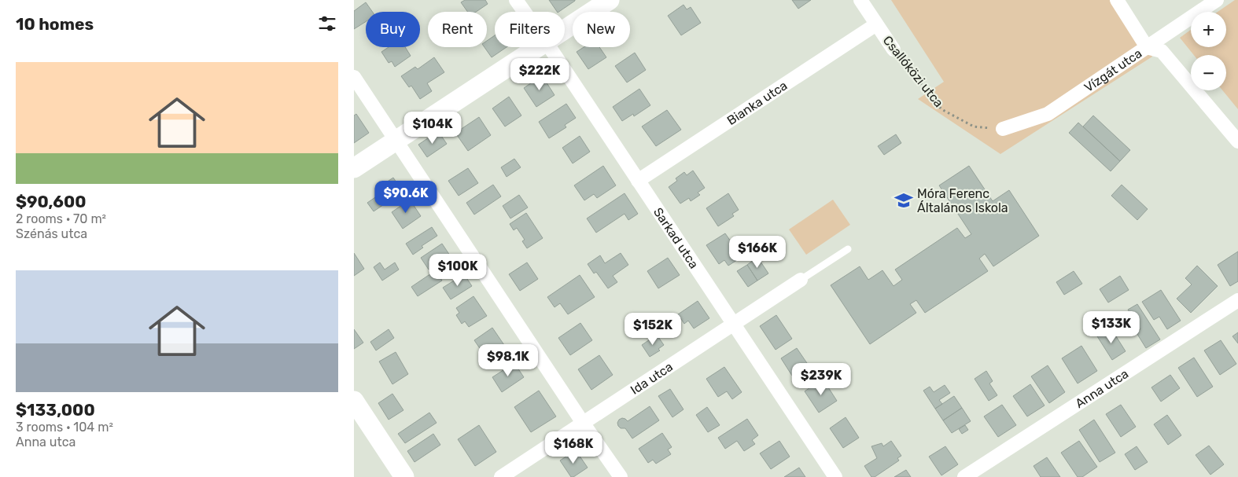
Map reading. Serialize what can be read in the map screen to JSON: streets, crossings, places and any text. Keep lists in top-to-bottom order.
{
  "streets": {
    "street": [
      "Vízgát utca",
      "Csallóközi utca",
      "Bianka utca",
      "Sarkad utca",
      "Ida utca",
      "Anna utca"
    ]
  },
  "crossings": [
    ["Vízgát utca", "Csallóközi utca"],
    ["Csallóközi utca", "Bianka utca"],
    ["Bianka utca", "Sarkad utca"],
    ["Sarkad utca", "Ida utca"]
  ],
  "places": {
    "school or university": ["Móra Ferenc Általános Iskola"]
  },
  "page": {
    "heading": "10 homes",
    "map_buttons": ["+", "−"],
    "chip": [
      "Buy",
      "Rent",
      "Filters",
      "New"
    ],
    "list": [
      {
        "name": "$90,600",
        "note": "2 rooms · 70 m² · Szénás utca"
      },
      {
        "name": "$133,000",
        "note": "3 rooms · 104 m² · Anna utca"
      }
    ],
    "price": [
      "$222K",
      "$104K",
      "$90.6K",
      "$166K",
      "$100K",
      "$133K",
      "$152K",
      "$98.1K",
      "$239K",
      "$168K"
    ]
  }
}
